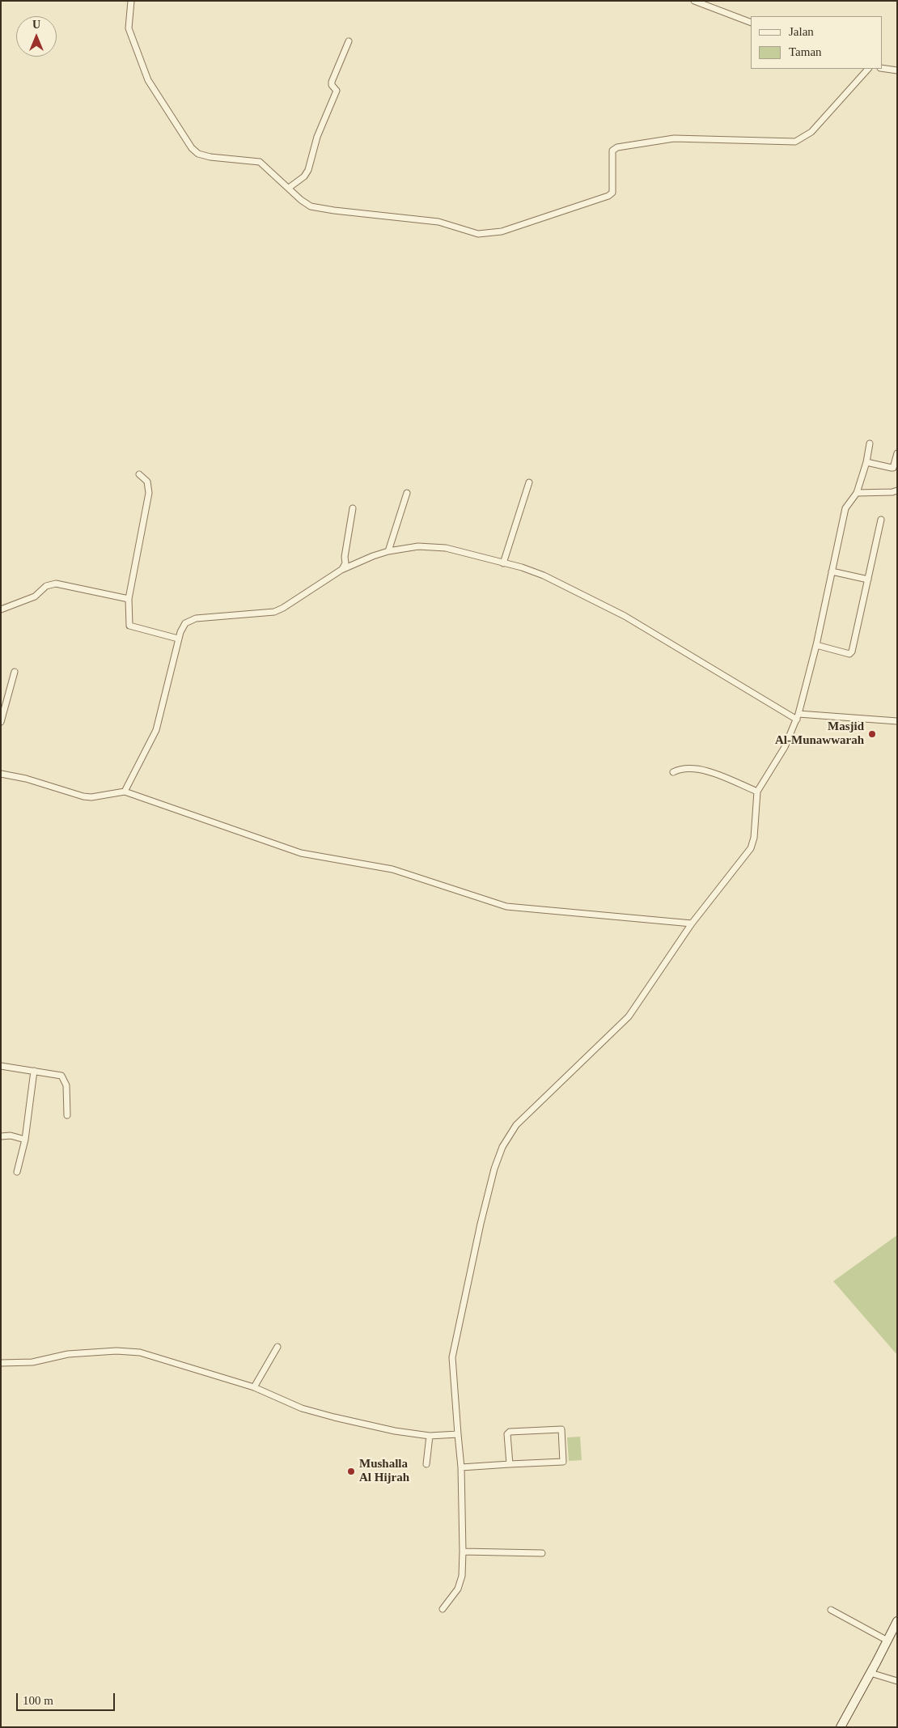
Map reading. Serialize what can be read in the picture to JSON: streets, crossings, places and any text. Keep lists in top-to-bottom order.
{
  "places": ["Masjid Al-Munawwarah", "Mushalla Al Hijrah"],
  "legend": ["Jalan", "Taman"],
  "scale_bar": "100 m",
  "north": "top"
}
